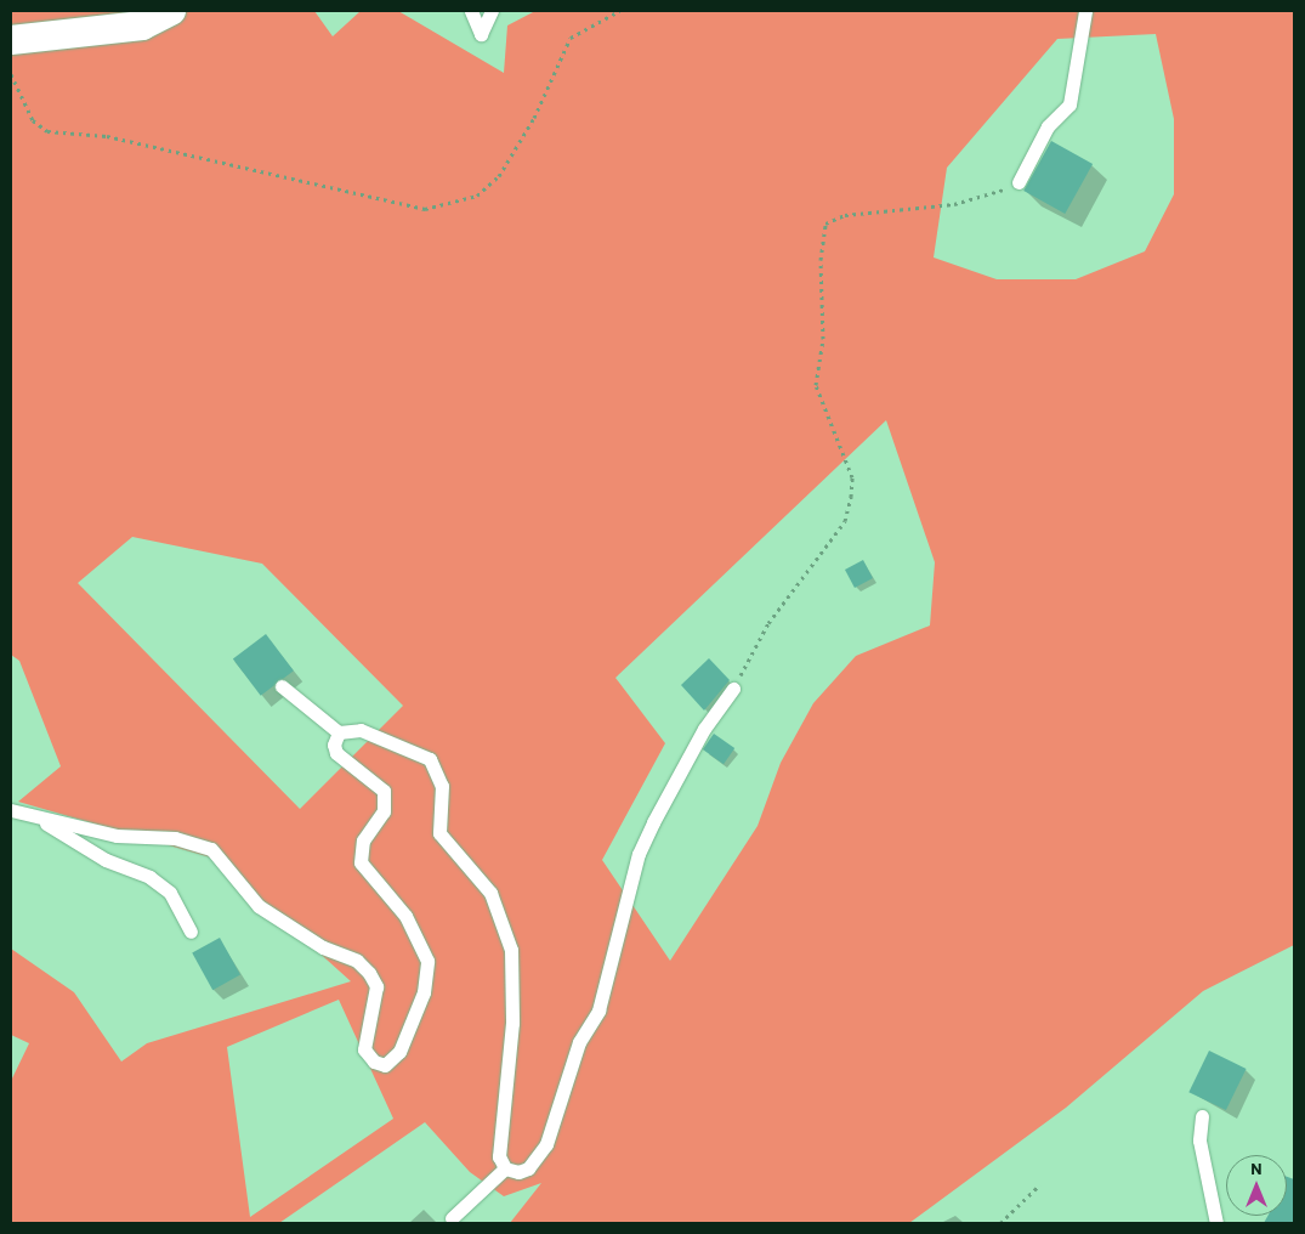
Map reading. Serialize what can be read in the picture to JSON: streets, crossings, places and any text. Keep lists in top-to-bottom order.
{
  "north": "top"
}
